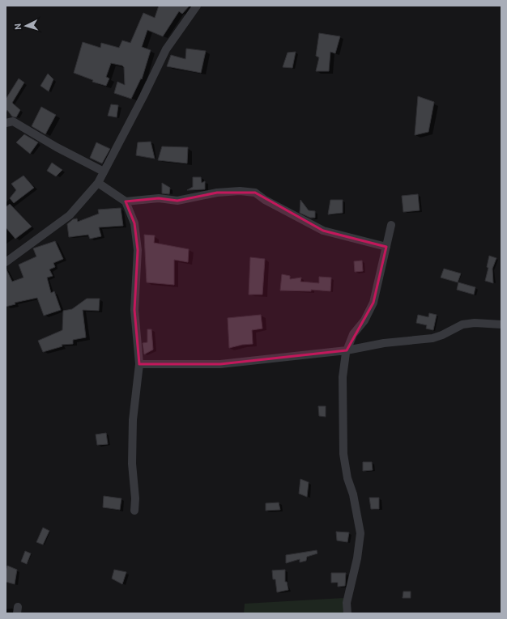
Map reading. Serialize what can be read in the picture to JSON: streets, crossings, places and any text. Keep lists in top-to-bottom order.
{
  "north": "left"
}
